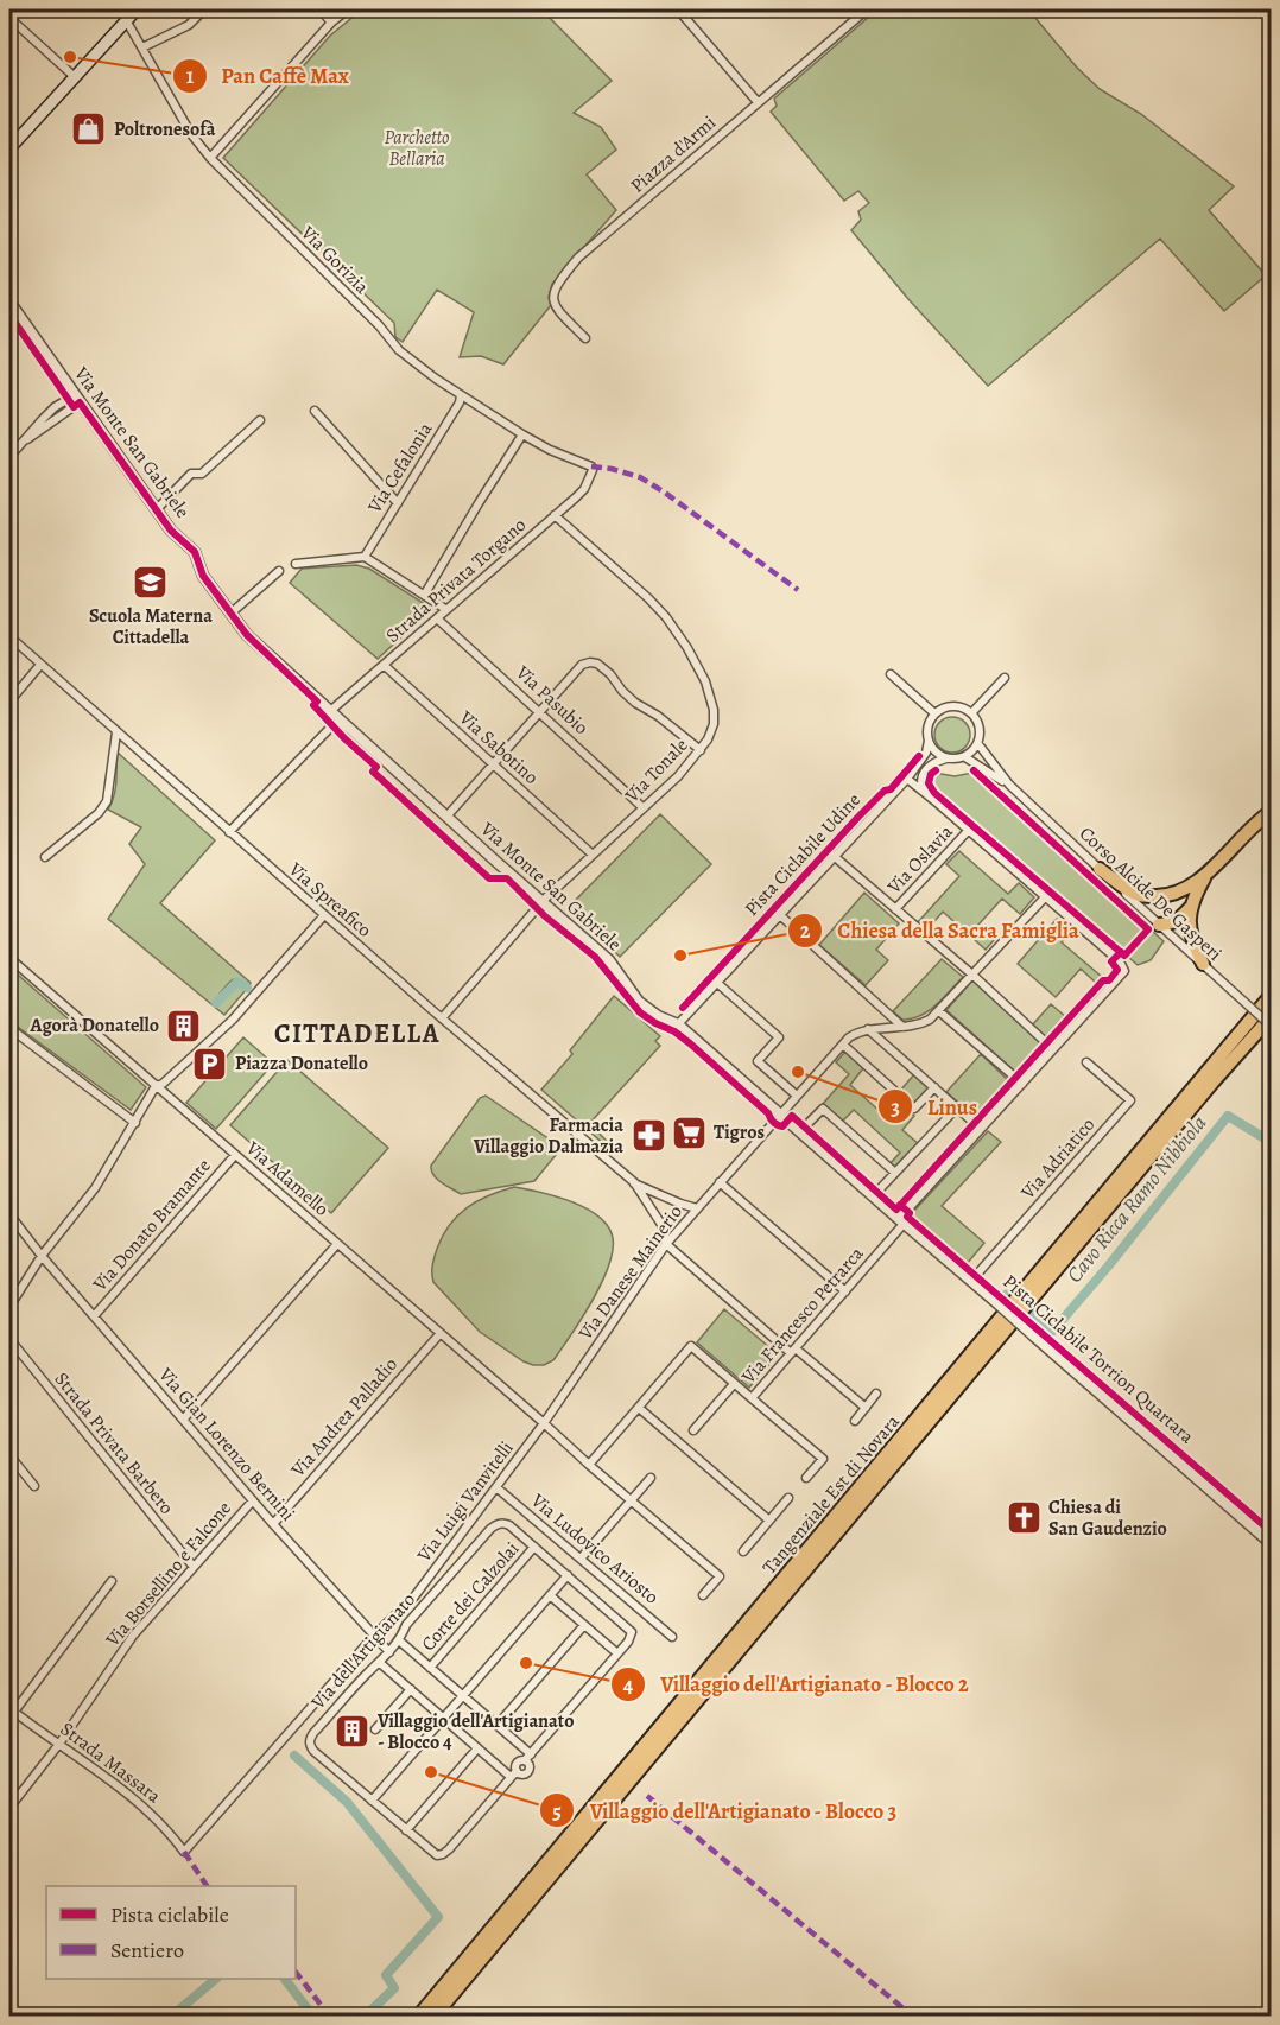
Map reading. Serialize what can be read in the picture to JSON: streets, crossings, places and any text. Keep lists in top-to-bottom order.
{
  "streets": {
    "highway": ["Tangenziale Est di Novara"],
    "street": [
      "Piazza d'Armi",
      "Via Gorizia",
      "Via Monte San Gabriele",
      "Via Cefalonia",
      "Strada Privata Torgano",
      "Via Pasubio",
      "Via Sabotino",
      "Via Tonale",
      "Via Oslavia",
      "Corso Alcide De Gasperi",
      "Via Spreafico",
      "Via Adriatico",
      "Via Adamello",
      "Via Donato Bramante",
      "Via Danese Mainerio",
      "Via Francesco Petrarca",
      "Via Andrea Palladio",
      "Strada Privata Barbero",
      "Via Gian Lorenzo Bernini",
      "Via Luigi Vanvitelli",
      "Via Ludovico Ariosto",
      "Via Borsellino e Falcone",
      "Corte dei Calzolai",
      "Via dell'Artigianato",
      "Strada Massara"
    ],
    "cycle path": ["Pista Ciclabile Udine", "Pista Ciclabile Torrion Quartara"]
  },
  "crossings": [
    ["Via Gorizia", "Via Cefalonia"],
    ["Via Gorizia", "Strada Privata Torgano"],
    ["Via Monte San Gabriele", "Strada Privata Torgano"],
    ["Via Monte San Gabriele", "Via Tonale"],
    ["Via Monte San Gabriele", "Via Adriatico"],
    ["Via Monte San Gabriele", "Via Danese Mainerio"],
    ["Via Monte San Gabriele", "Via Francesco Petrarca"],
    ["Strada Privata Torgano", "Via Pasubio"],
    ["Strada Privata Torgano", "Via Sabotino"],
    ["Strada Privata Torgano", "Via Tonale"],
    ["Via Pasubio", "Via Tonale"],
    ["Via Sabotino", "Via Tonale"],
    ["Via Tonale", "Via Spreafico"],
    ["Via Spreafico", "Via Danese Mainerio"],
    ["Via Adamello", "Via Donato Bramante"],
    ["Via Adamello", "Via Danese Mainerio"],
    ["Via Adamello", "Via Andrea Palladio"],
    ["Via Adamello", "Via Luigi Vanvitelli"],
    ["Via Donato Bramante", "Via Gian Lorenzo Bernini"],
    ["Via Danese Mainerio", "Via Luigi Vanvitelli"],
    ["Via Andrea Palladio", "Via Gian Lorenzo Bernini"],
    ["Strada Privata Barbero", "Via Borsellino e Falcone"],
    ["Via Gian Lorenzo Bernini", "Via Luigi Vanvitelli"],
    ["Via Gian Lorenzo Bernini", "Via Borsellino e Falcone"],
    ["Via Gian Lorenzo Bernini", "Via dell'Artigianato"],
    ["Via Luigi Vanvitelli", "Via Ludovico Ariosto"],
    ["Via Luigi Vanvitelli", "Strada Massara"],
    ["Via Borsellino e Falcone", "Strada Massara"],
    ["Corte dei Calzolai", "Via dell'Artigianato"]
  ],
  "districts": ["CITTADELLA"],
  "water": ["Cavo Ricca Ramo Nibbiola"],
  "parks": ["Parchetto Bellaria"],
  "places": {
    "other": [
      "Pan Caffè Max",
      "Chiesa della Sacra Famiglia",
      "Linus",
      "Villaggio dell'Artigianato - Blocco 2",
      "Villaggio dell'Artigianato - Blocco 3"
    ],
    "shop": ["Poltronesofà"],
    "school or university": ["Scuola Materna Cittadella"],
    "building": ["Agorà Donatello", "Villaggio dell'Artigianato - Blocco 4"],
    "parking": ["Piazza Donatello"],
    "supermarket": ["Tigros"],
    "pharmacy": ["Farmacia Villaggio Dalmazia"],
    "church": ["Chiesa di San Gaudenzio"]
  },
  "legend": ["Pista ciclabile", "Sentiero"]
}
